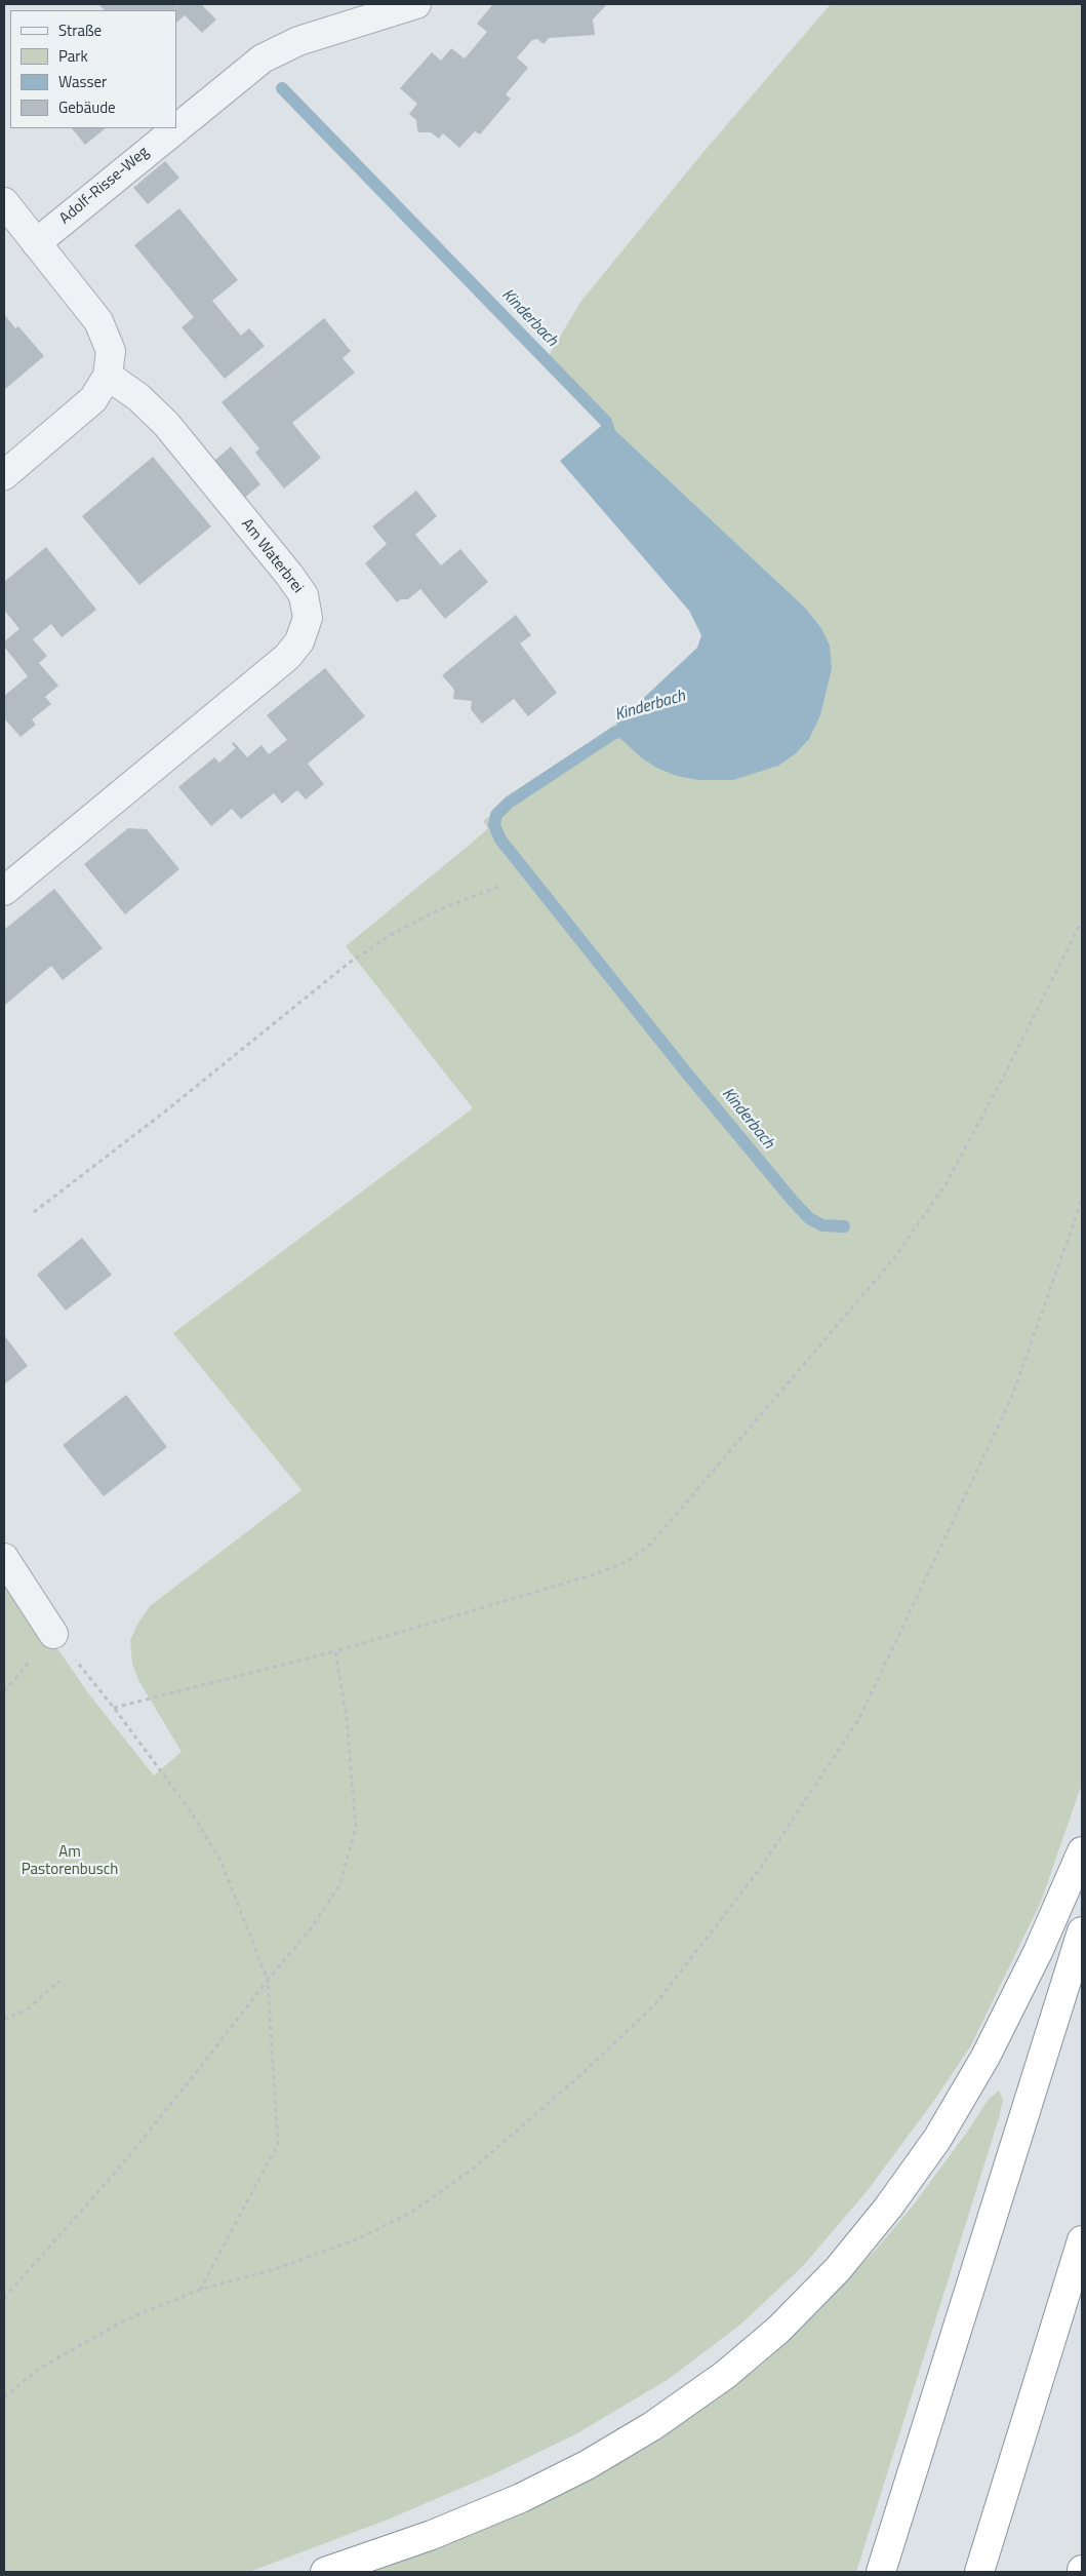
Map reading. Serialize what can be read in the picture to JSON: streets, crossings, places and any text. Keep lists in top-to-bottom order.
{
  "streets": {
    "street": ["Adolf-Risse-Weg", "Am Waterbrei"]
  },
  "water": ["Kinderbach"],
  "parks": ["Am Pastorenbusch"],
  "legend": [
    "Straße",
    "Park",
    "Wasser",
    "Gebäude"
  ]
}
